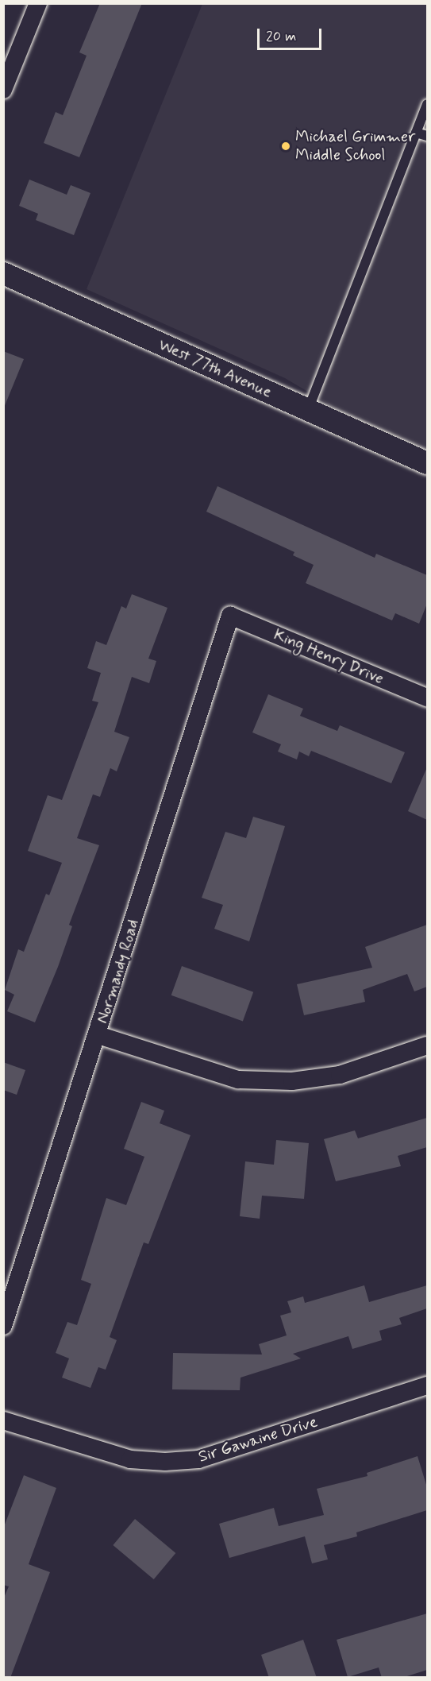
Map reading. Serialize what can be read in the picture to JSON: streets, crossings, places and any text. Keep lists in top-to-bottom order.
{
  "streets": {
    "street": [
      "West 77th Avenue",
      "King Henry Drive",
      "Normandy Road",
      "Sir Gawaine Drive"
    ]
  },
  "crossings": [
    ["King Henry Drive", "Normandy Road"]
  ],
  "places": ["Michael Grimmer Middle School"],
  "scale_bar": "20 m"
}
